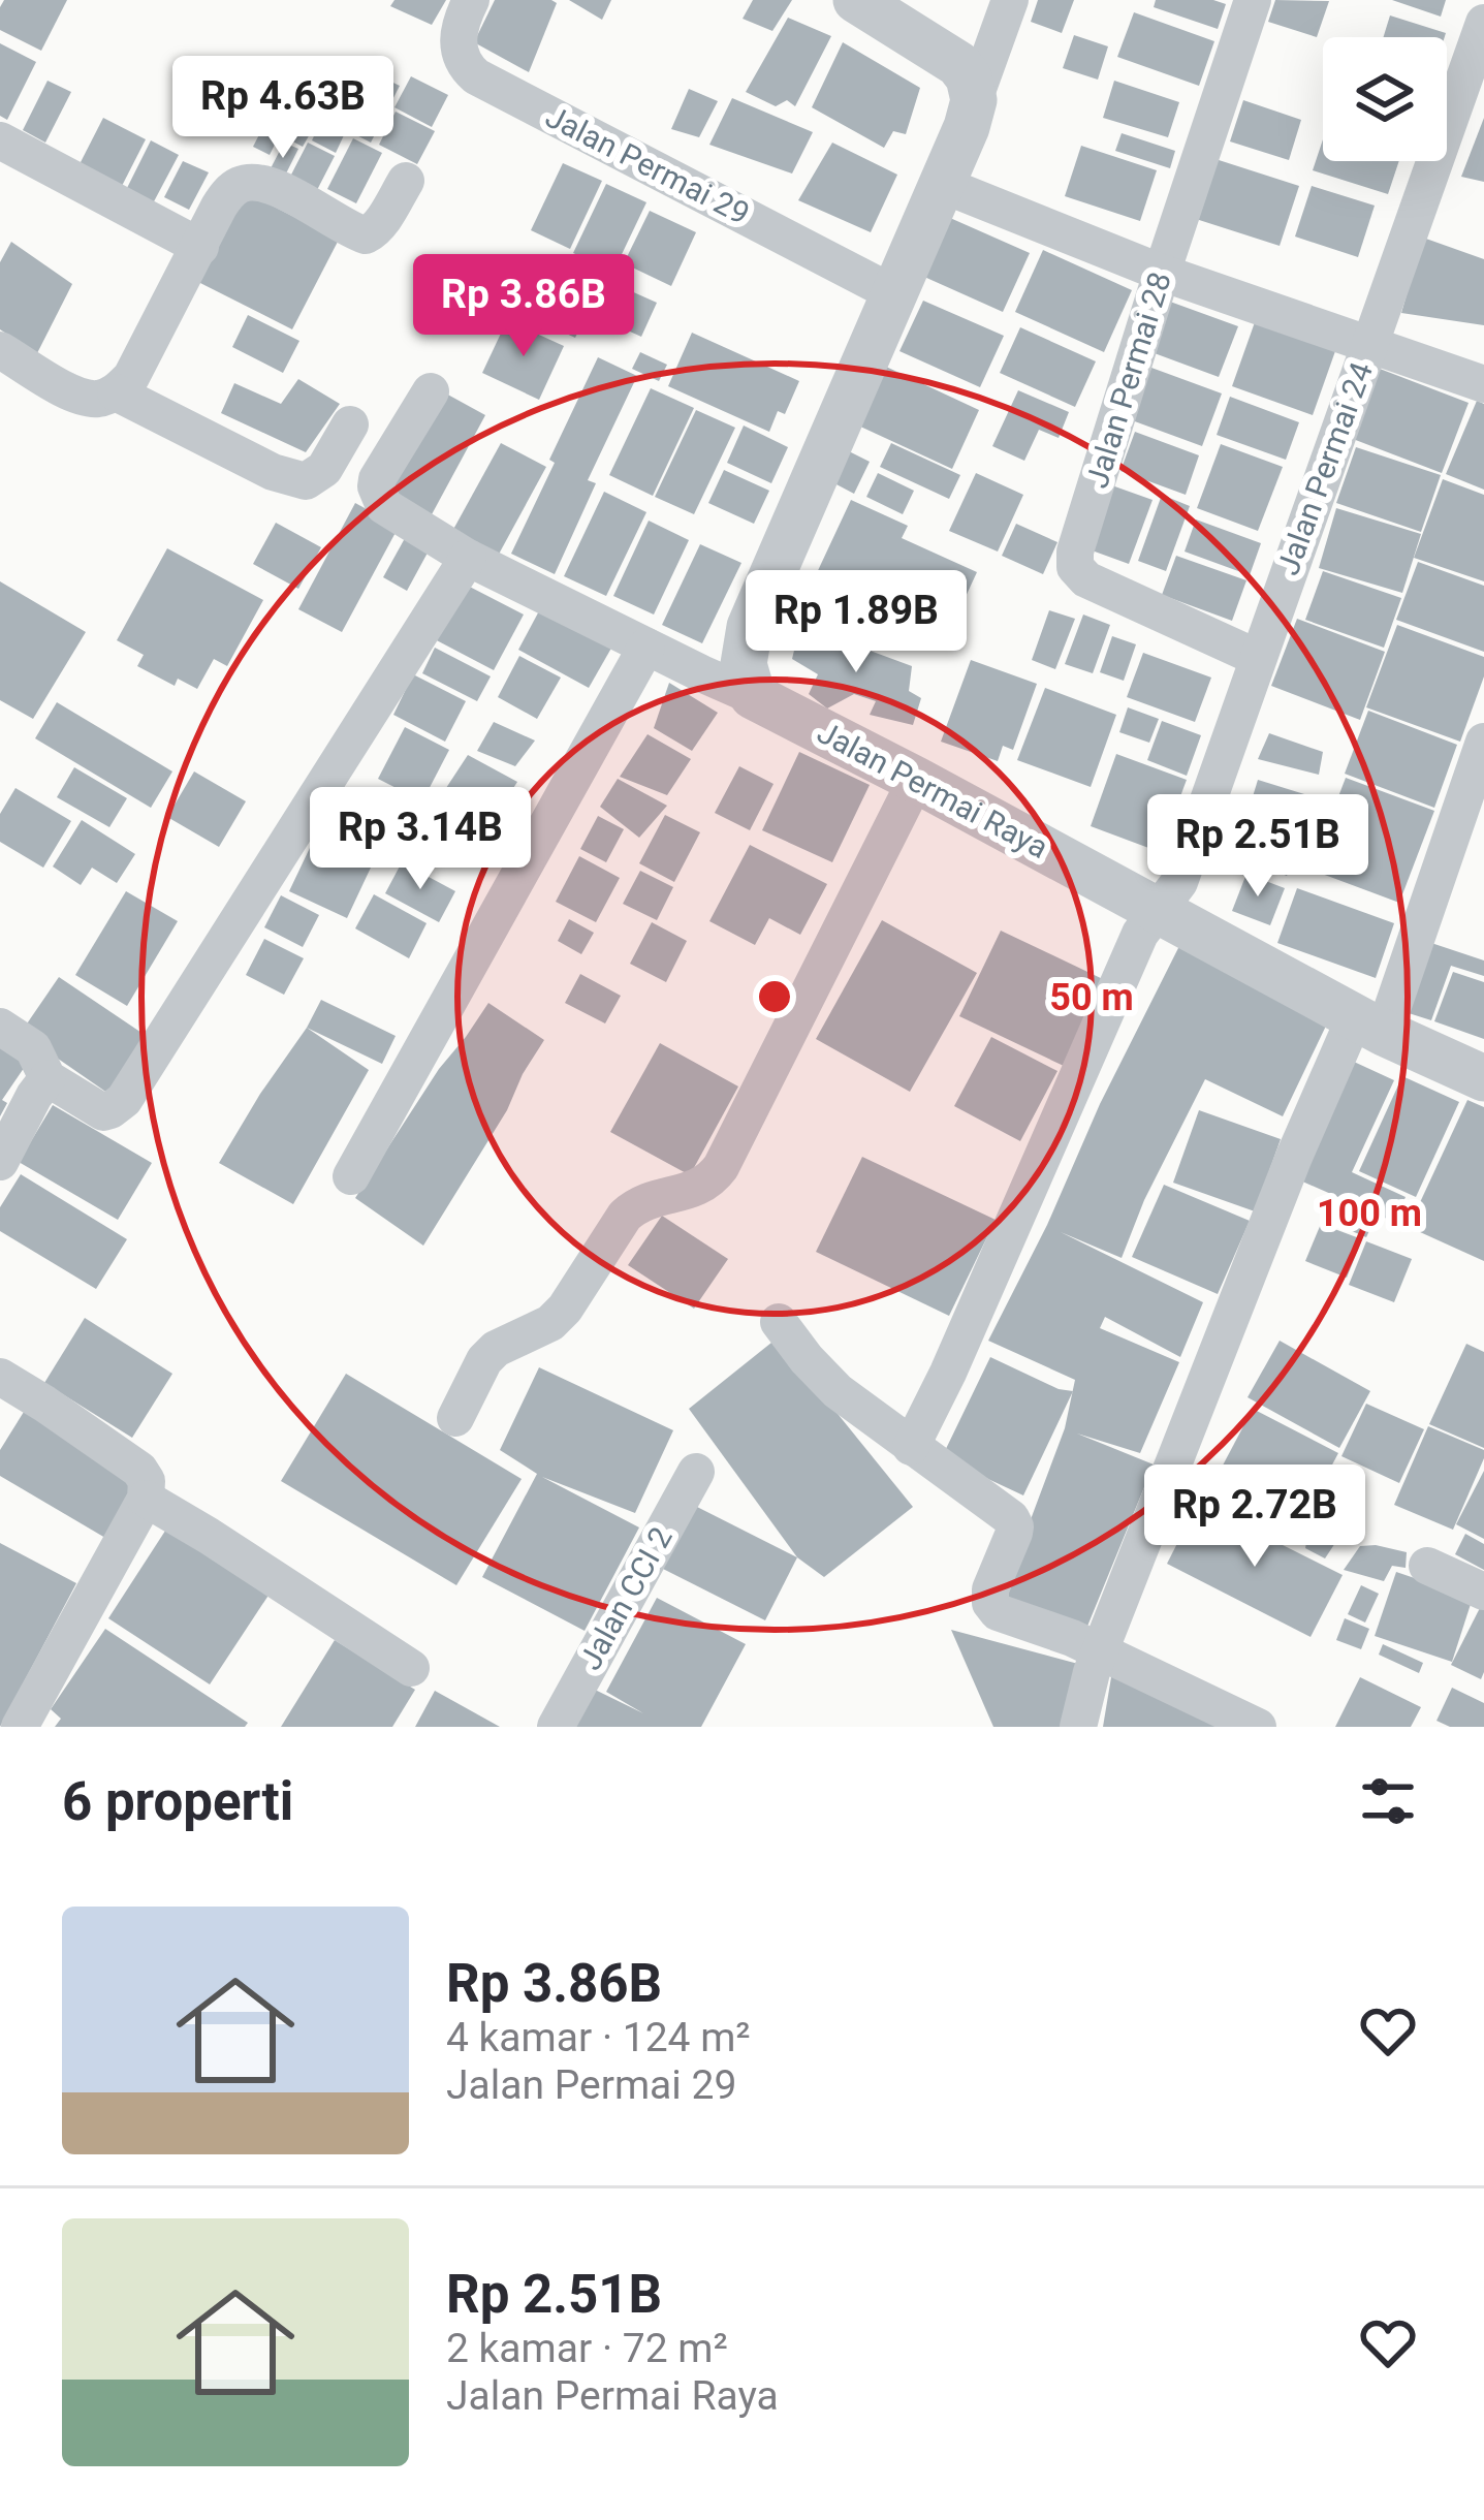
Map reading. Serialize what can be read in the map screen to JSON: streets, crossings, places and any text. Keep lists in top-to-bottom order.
{
  "streets": {
    "street": [
      "Jalan Permai 29",
      "Jalan Permai 28",
      "Jalan Permai 24",
      "Jalan Permai Raya",
      "Jalan CCI 2"
    ]
  },
  "crossings": [
    ["Jalan Permai 28", "Jalan Permai 24"],
    ["Jalan Permai 24", "Jalan Permai Raya"]
  ],
  "page": {
    "price": [
      "Rp 4.63B",
      "Rp 3.86B",
      "Rp 1.89B",
      "Rp 3.14B",
      "Rp 2.51B",
      "Rp 2.72B"
    ],
    "heading": "6 properti",
    "list": [
      {
        "name": "Rp 3.86B",
        "note": "4 kamar · 124 m² · Jalan Permai 29"
      },
      {
        "name": "Rp 2.51B",
        "note": "2 kamar · 72 m² · Jalan Permai Raya"
      }
    ]
  },
  "rings": ["50 m", "100 m"]
}
